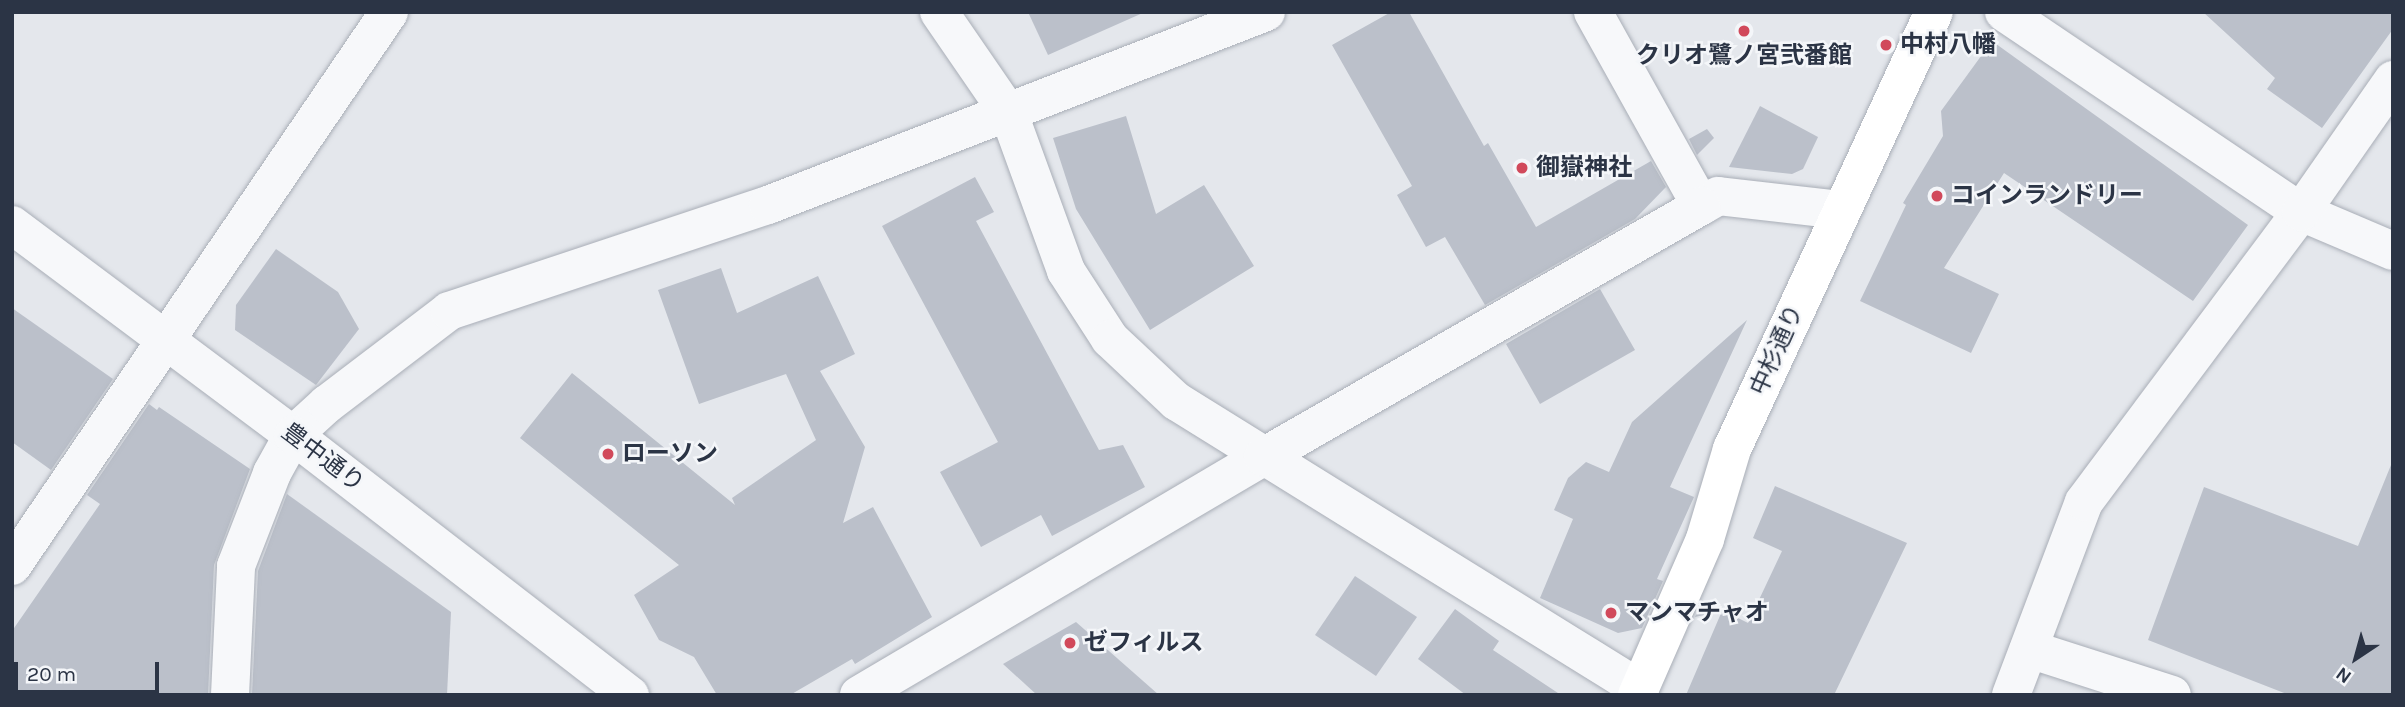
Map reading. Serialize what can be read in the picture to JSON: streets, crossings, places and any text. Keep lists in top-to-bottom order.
{
  "streets": {
    "main road": ["中杉通り"],
    "street": ["豊中通り"]
  },
  "places": [
    "クリオ鷺ノ宮弐番館",
    "中村八幡",
    "御嶽神社",
    "コインランドリー",
    "ローソン",
    "マンマチャオ",
    "ゼフィルス"
  ],
  "scale_bar": "20 m",
  "north": "bottom left"
}
